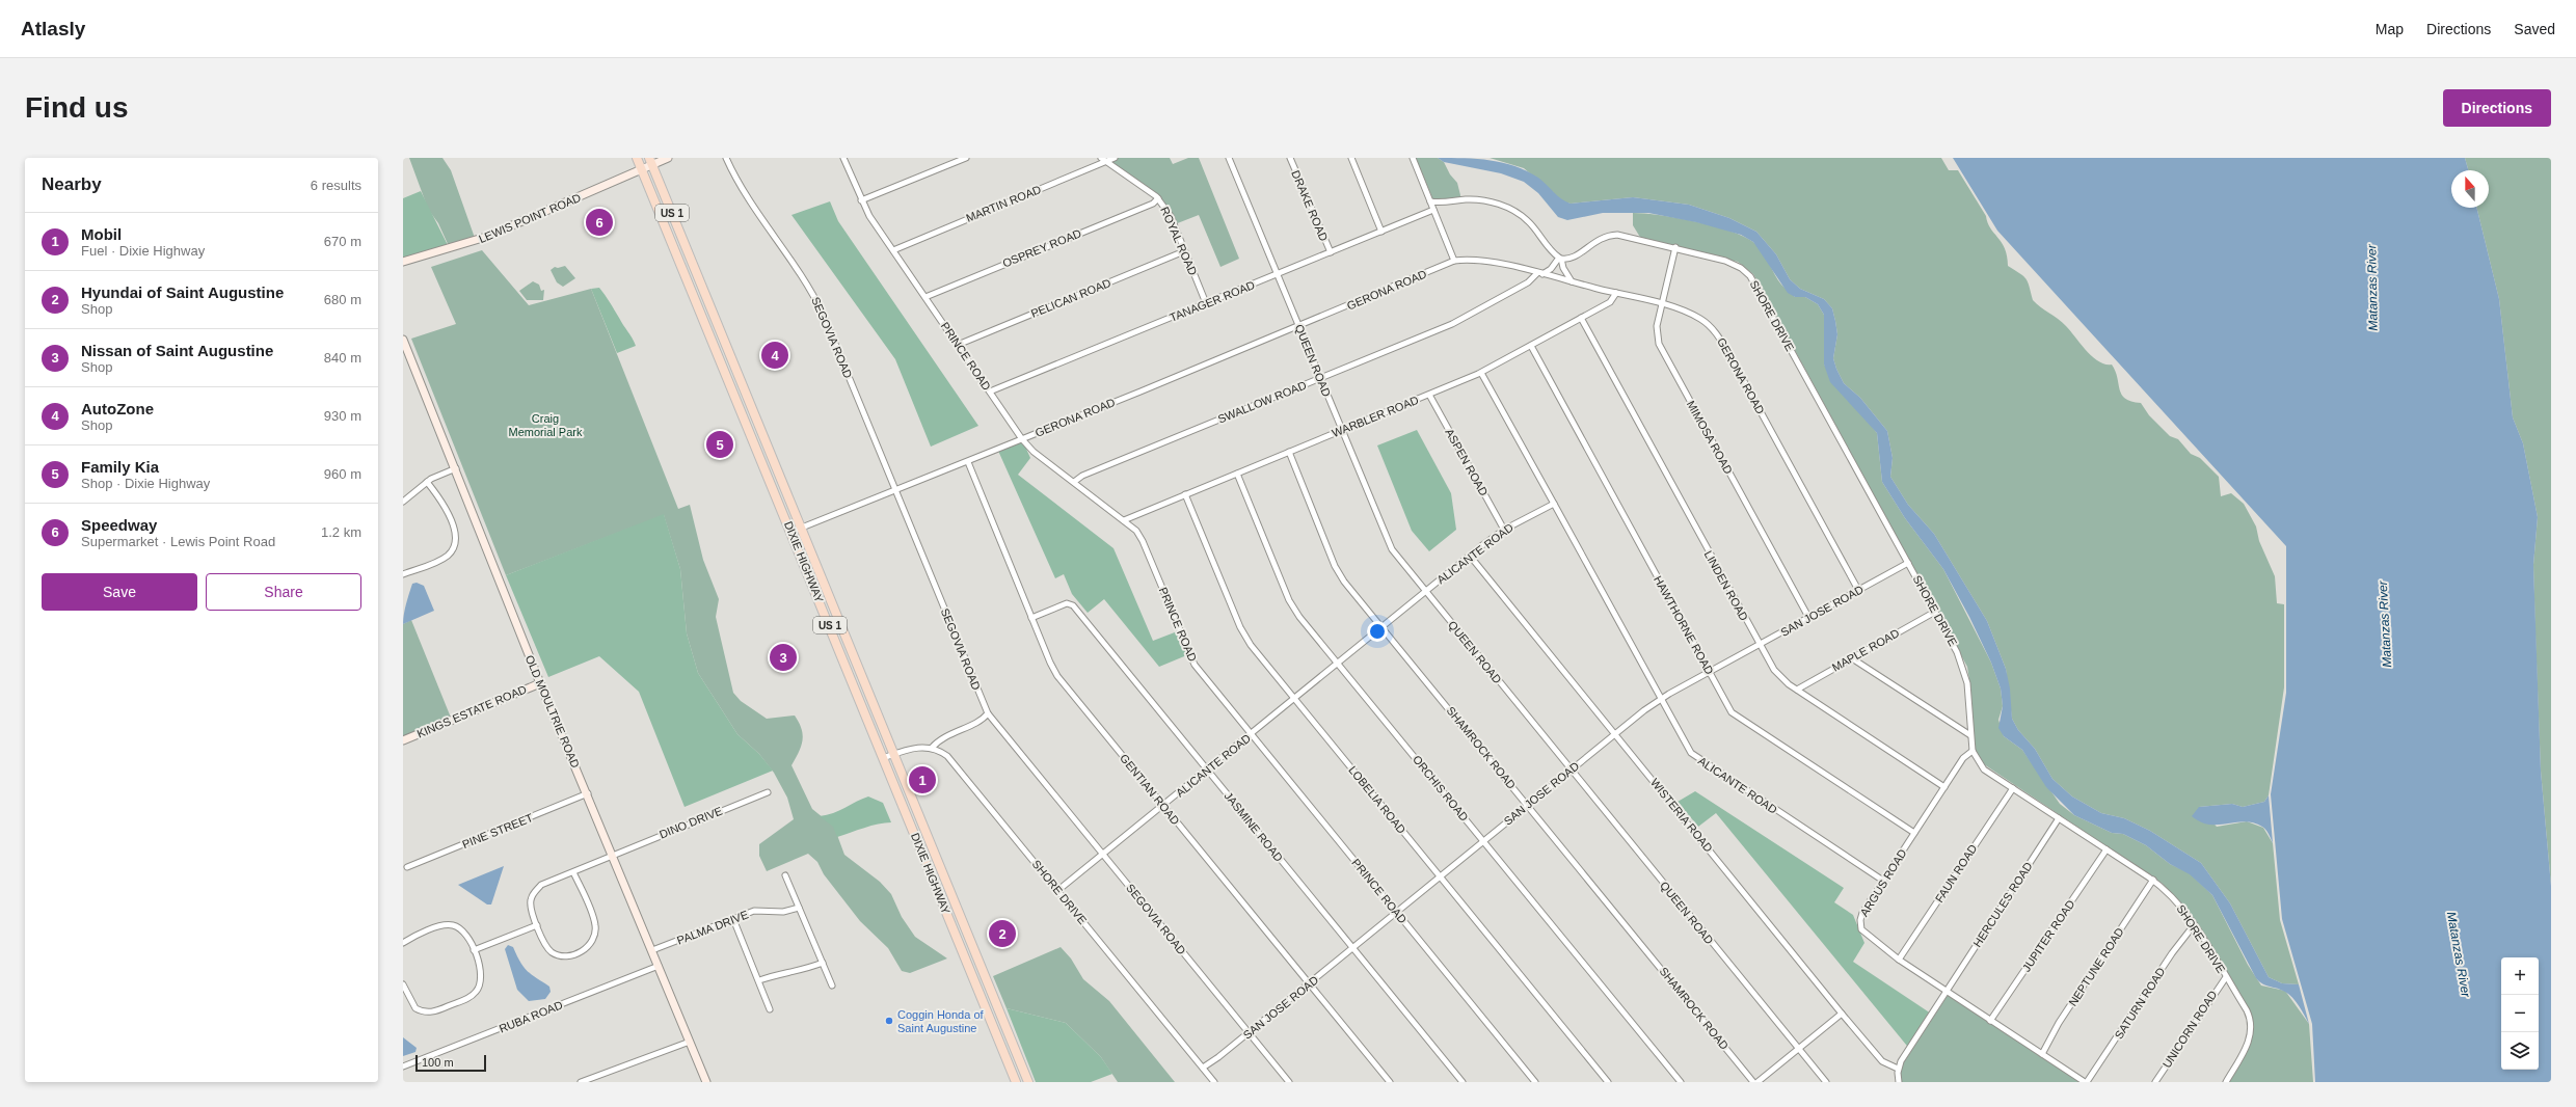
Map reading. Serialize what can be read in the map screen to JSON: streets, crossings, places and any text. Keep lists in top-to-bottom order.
{
  "streets": {
    "main road": [
      "US 1",
      "LEWIS POINT ROAD",
      "DIXIE HIGHWAY",
      "KINGS ESTATE ROAD",
      "OLD MOULTRIE ROAD"
    ],
    "street": [
      "MARTIN ROAD",
      "DRAKE ROAD",
      "ROYAL ROAD",
      "OSPREY ROAD",
      "GERONA ROAD",
      "PELICAN ROAD",
      "TANAGER ROAD",
      "SHORE DRIVE",
      "SEGOVIA ROAD",
      "PRINCE ROAD",
      "QUEEN ROAD",
      "SWALLOW ROAD",
      "WARBLER ROAD",
      "MIMOSA ROAD",
      "ASPEN ROAD",
      "ALICANTE ROAD",
      "LINDEN ROAD",
      "SAN JOSE ROAD",
      "HAWTHORNE ROAD",
      "MAPLE ROAD",
      "SHAMROCK ROAD",
      "ORCHIS ROAD",
      "GENTIAN ROAD",
      "LOBELIA ROAD",
      "WISTERIA ROAD",
      "DINO DRIVE",
      "JASMINE ROAD",
      "PINE STREET",
      "FAUN ROAD",
      "ARGUS ROAD",
      "HERCULES ROAD",
      "PALMA DRIVE",
      "JUPITER ROAD",
      "NEPTUNE ROAD",
      "SATURN ROAD",
      "RUBA ROAD",
      "UNICORN ROAD"
    ]
  },
  "crossings": [
    ["MARTIN ROAD", "ROYAL ROAD"],
    ["MARTIN ROAD", "PRINCE ROAD"],
    ["DRAKE ROAD", "TANAGER ROAD"],
    ["US 1", "LEWIS POINT ROAD"],
    ["US 1", "GERONA ROAD"],
    ["LEWIS POINT ROAD", "DIXIE HIGHWAY"],
    ["ROYAL ROAD", "OSPREY ROAD"],
    ["ROYAL ROAD", "PELICAN ROAD"],
    ["ROYAL ROAD", "TANAGER ROAD"],
    ["OSPREY ROAD", "PRINCE ROAD"],
    ["GERONA ROAD", "SHORE DRIVE"],
    ["GERONA ROAD", "SEGOVIA ROAD"],
    ["GERONA ROAD", "PRINCE ROAD"],
    ["GERONA ROAD", "QUEEN ROAD"],
    ["GERONA ROAD", "SWALLOW ROAD"],
    ["GERONA ROAD", "WARBLER ROAD"],
    ["GERONA ROAD", "MIMOSA ROAD"],
    ["GERONA ROAD", "DIXIE HIGHWAY"],
    ["GERONA ROAD", "SAN JOSE ROAD"],
    ["GERONA ROAD", "GENTIAN ROAD"],
    ["PELICAN ROAD", "PRINCE ROAD"],
    ["TANAGER ROAD", "PRINCE ROAD"],
    ["TANAGER ROAD", "QUEEN ROAD"],
    ["SHORE DRIVE", "MIMOSA ROAD"],
    ["SHORE DRIVE", "ALICANTE ROAD"],
    ["SHORE DRIVE", "SAN JOSE ROAD"],
    ["SHORE DRIVE", "MAPLE ROAD"],
    ["SHORE DRIVE", "FAUN ROAD"],
    ["SHORE DRIVE", "ARGUS ROAD"],
    ["SHORE DRIVE", "HERCULES ROAD"],
    ["SHORE DRIVE", "JUPITER ROAD"],
    ["SHORE DRIVE", "NEPTUNE ROAD"],
    ["SHORE DRIVE", "SATURN ROAD"],
    ["SHORE DRIVE", "UNICORN ROAD"],
    ["SEGOVIA ROAD", "ALICANTE ROAD"],
    ["SEGOVIA ROAD", "SAN JOSE ROAD"],
    ["PRINCE ROAD", "SWALLOW ROAD"],
    ["PRINCE ROAD", "WARBLER ROAD"],
    ["PRINCE ROAD", "ALICANTE ROAD"],
    ["PRINCE ROAD", "SAN JOSE ROAD"],
    ["QUEEN ROAD", "SWALLOW ROAD"],
    ["QUEEN ROAD", "WARBLER ROAD"],
    ["QUEEN ROAD", "ALICANTE ROAD"],
    ["QUEEN ROAD", "SAN JOSE ROAD"],
    ["WARBLER ROAD", "ASPEN ROAD"],
    ["WARBLER ROAD", "LINDEN ROAD"],
    ["WARBLER ROAD", "HAWTHORNE ROAD"],
    ["WARBLER ROAD", "SHAMROCK ROAD"],
    ["WARBLER ROAD", "ORCHIS ROAD"],
    ["WARBLER ROAD", "LOBELIA ROAD"],
    ["MIMOSA ROAD", "SAN JOSE ROAD"],
    ["ASPEN ROAD", "ALICANTE ROAD"],
    ["ALICANTE ROAD", "SAN JOSE ROAD"],
    ["ALICANTE ROAD", "SHAMROCK ROAD"],
    ["ALICANTE ROAD", "ORCHIS ROAD"],
    ["ALICANTE ROAD", "GENTIAN ROAD"],
    ["ALICANTE ROAD", "LOBELIA ROAD"],
    ["ALICANTE ROAD", "WISTERIA ROAD"],
    ["ALICANTE ROAD", "JASMINE ROAD"],
    ["ALICANTE ROAD", "ARGUS ROAD"],
    ["LINDEN ROAD", "SAN JOSE ROAD"],
    ["LINDEN ROAD", "MAPLE ROAD"],
    ["LINDEN ROAD", "ARGUS ROAD"],
    ["SAN JOSE ROAD", "HAWTHORNE ROAD"],
    ["SAN JOSE ROAD", "SHAMROCK ROAD"],
    ["SAN JOSE ROAD", "ORCHIS ROAD"],
    ["SAN JOSE ROAD", "GENTIAN ROAD"],
    ["SAN JOSE ROAD", "LOBELIA ROAD"],
    ["SAN JOSE ROAD", "WISTERIA ROAD"],
    ["SAN JOSE ROAD", "JASMINE ROAD"],
    ["HAWTHORNE ROAD", "ARGUS ROAD"],
    ["KINGS ESTATE ROAD", "OLD MOULTRIE ROAD"],
    ["OLD MOULTRIE ROAD", "DINO DRIVE"],
    ["OLD MOULTRIE ROAD", "PINE STREET"],
    ["OLD MOULTRIE ROAD", "PALMA DRIVE"],
    ["OLD MOULTRIE ROAD", "RUBA ROAD"],
    ["GENTIAN ROAD", "JASMINE ROAD"],
    ["FAUN ROAD", "ARGUS ROAD"],
    ["ARGUS ROAD", "HERCULES ROAD"]
  ],
  "water": ["Matanzas River"],
  "parks": ["Craig Memorial Park"],
  "places": ["Coggin Honda of Saint Augustine"],
  "scale_bar": "100 m",
  "north": "top",
  "page": {
    "header": "Atlasly",
    "nav": ["Map", "Directions", "Saved"],
    "buttons": [
      "Directions",
      ["Save", "Share"]
    ],
    "title": "Find us",
    "heading": ["Nearby", "6 results"],
    "pins": [
      "6",
      "4",
      "5",
      "3",
      "1",
      "2"
    ],
    "list": [
      {
        "mark": "1",
        "name": "Mobil",
        "note": "Fuel · Dixie Highway",
        "value": "670 m"
      },
      {
        "mark": "2",
        "name": "Hyundai of Saint Augustine",
        "note": "Shop",
        "value": "680 m"
      },
      {
        "mark": "3",
        "name": "Nissan of Saint Augustine",
        "note": "Shop",
        "value": "840 m"
      },
      {
        "mark": "4",
        "name": "AutoZone",
        "note": "Shop",
        "value": "930 m"
      },
      {
        "mark": "5",
        "name": "Family Kia",
        "note": "Shop · Dixie Highway",
        "value": "960 m"
      },
      {
        "mark": "6",
        "name": "Speedway",
        "note": "Supermarket · Lewis Point Road",
        "value": "1.2 km"
      }
    ],
    "map_buttons": ["+", "−"],
    "scale": "100 m"
  }
}
